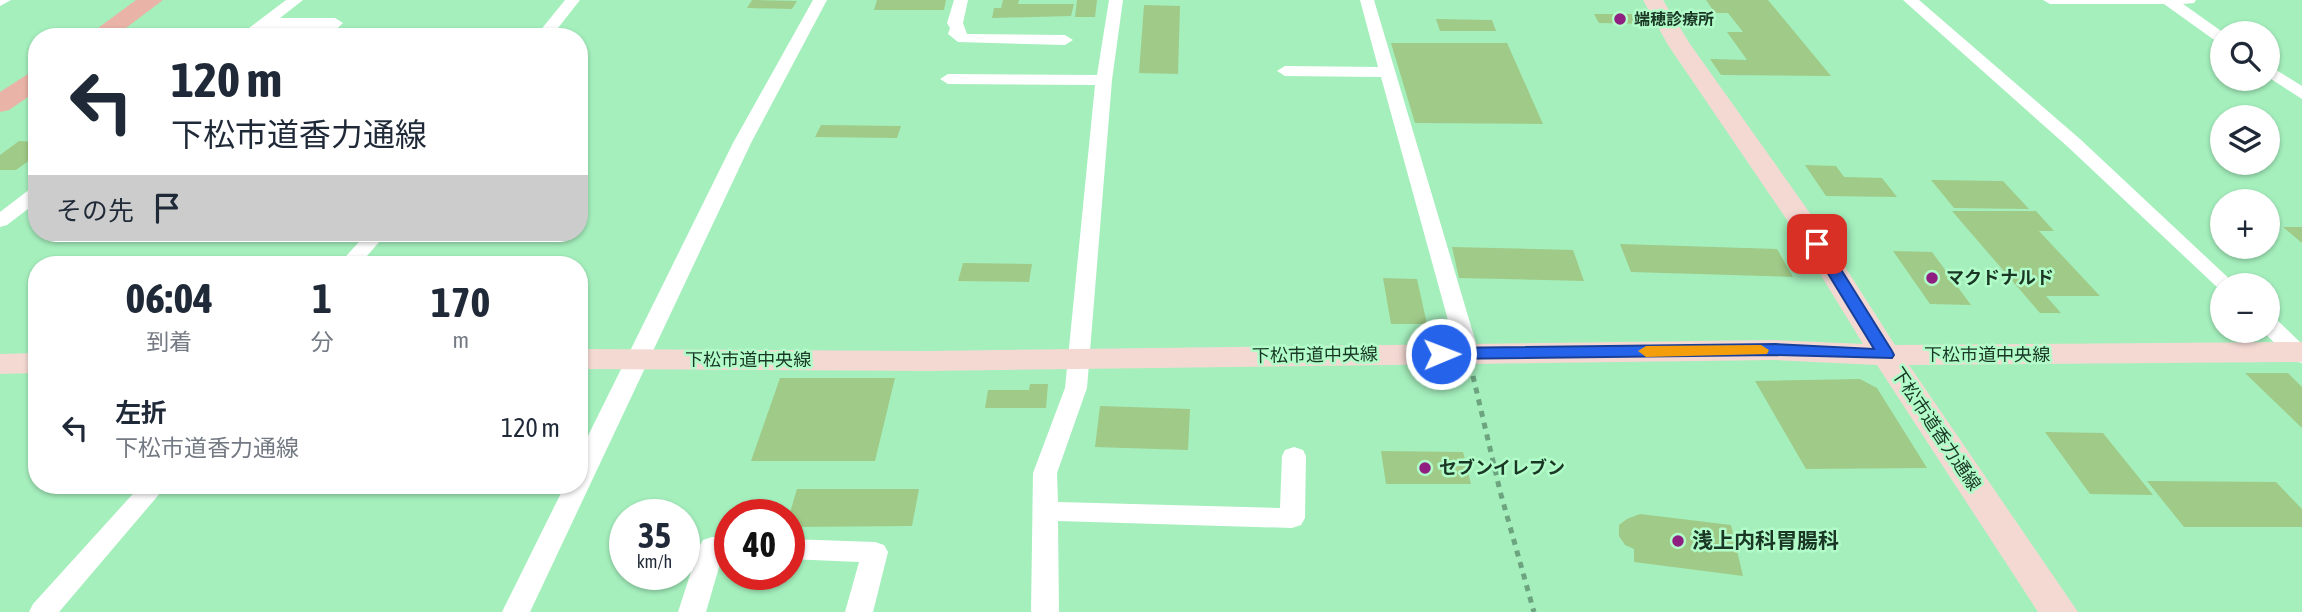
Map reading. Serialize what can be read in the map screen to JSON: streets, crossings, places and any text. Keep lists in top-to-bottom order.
{
  "streets": {
    "street": ["下松市道中央線", "下松市道香力通線"]
  },
  "crossings": [
    ["下松市道中央線", "下松市道香力通線"]
  ],
  "places": [
    "端穂診療所",
    "マクドナルド",
    "セブンイレブン",
    "浅上内科胃腸科"
  ],
  "page": {
    "map_buttons": ["+", "−"],
    "turn": ["120 m", "下松市道香力通線"],
    "then": "その先",
    "eta": [
      "06:04",
      "到着",
      "1",
      "分",
      "170",
      "m"
    ],
    "list": [
      {
        "name": "左折",
        "note": "下松市道香力通線",
        "value": "120 m"
      }
    ],
    "speed": "35 km/h",
    "limit": "40"
  }
}
